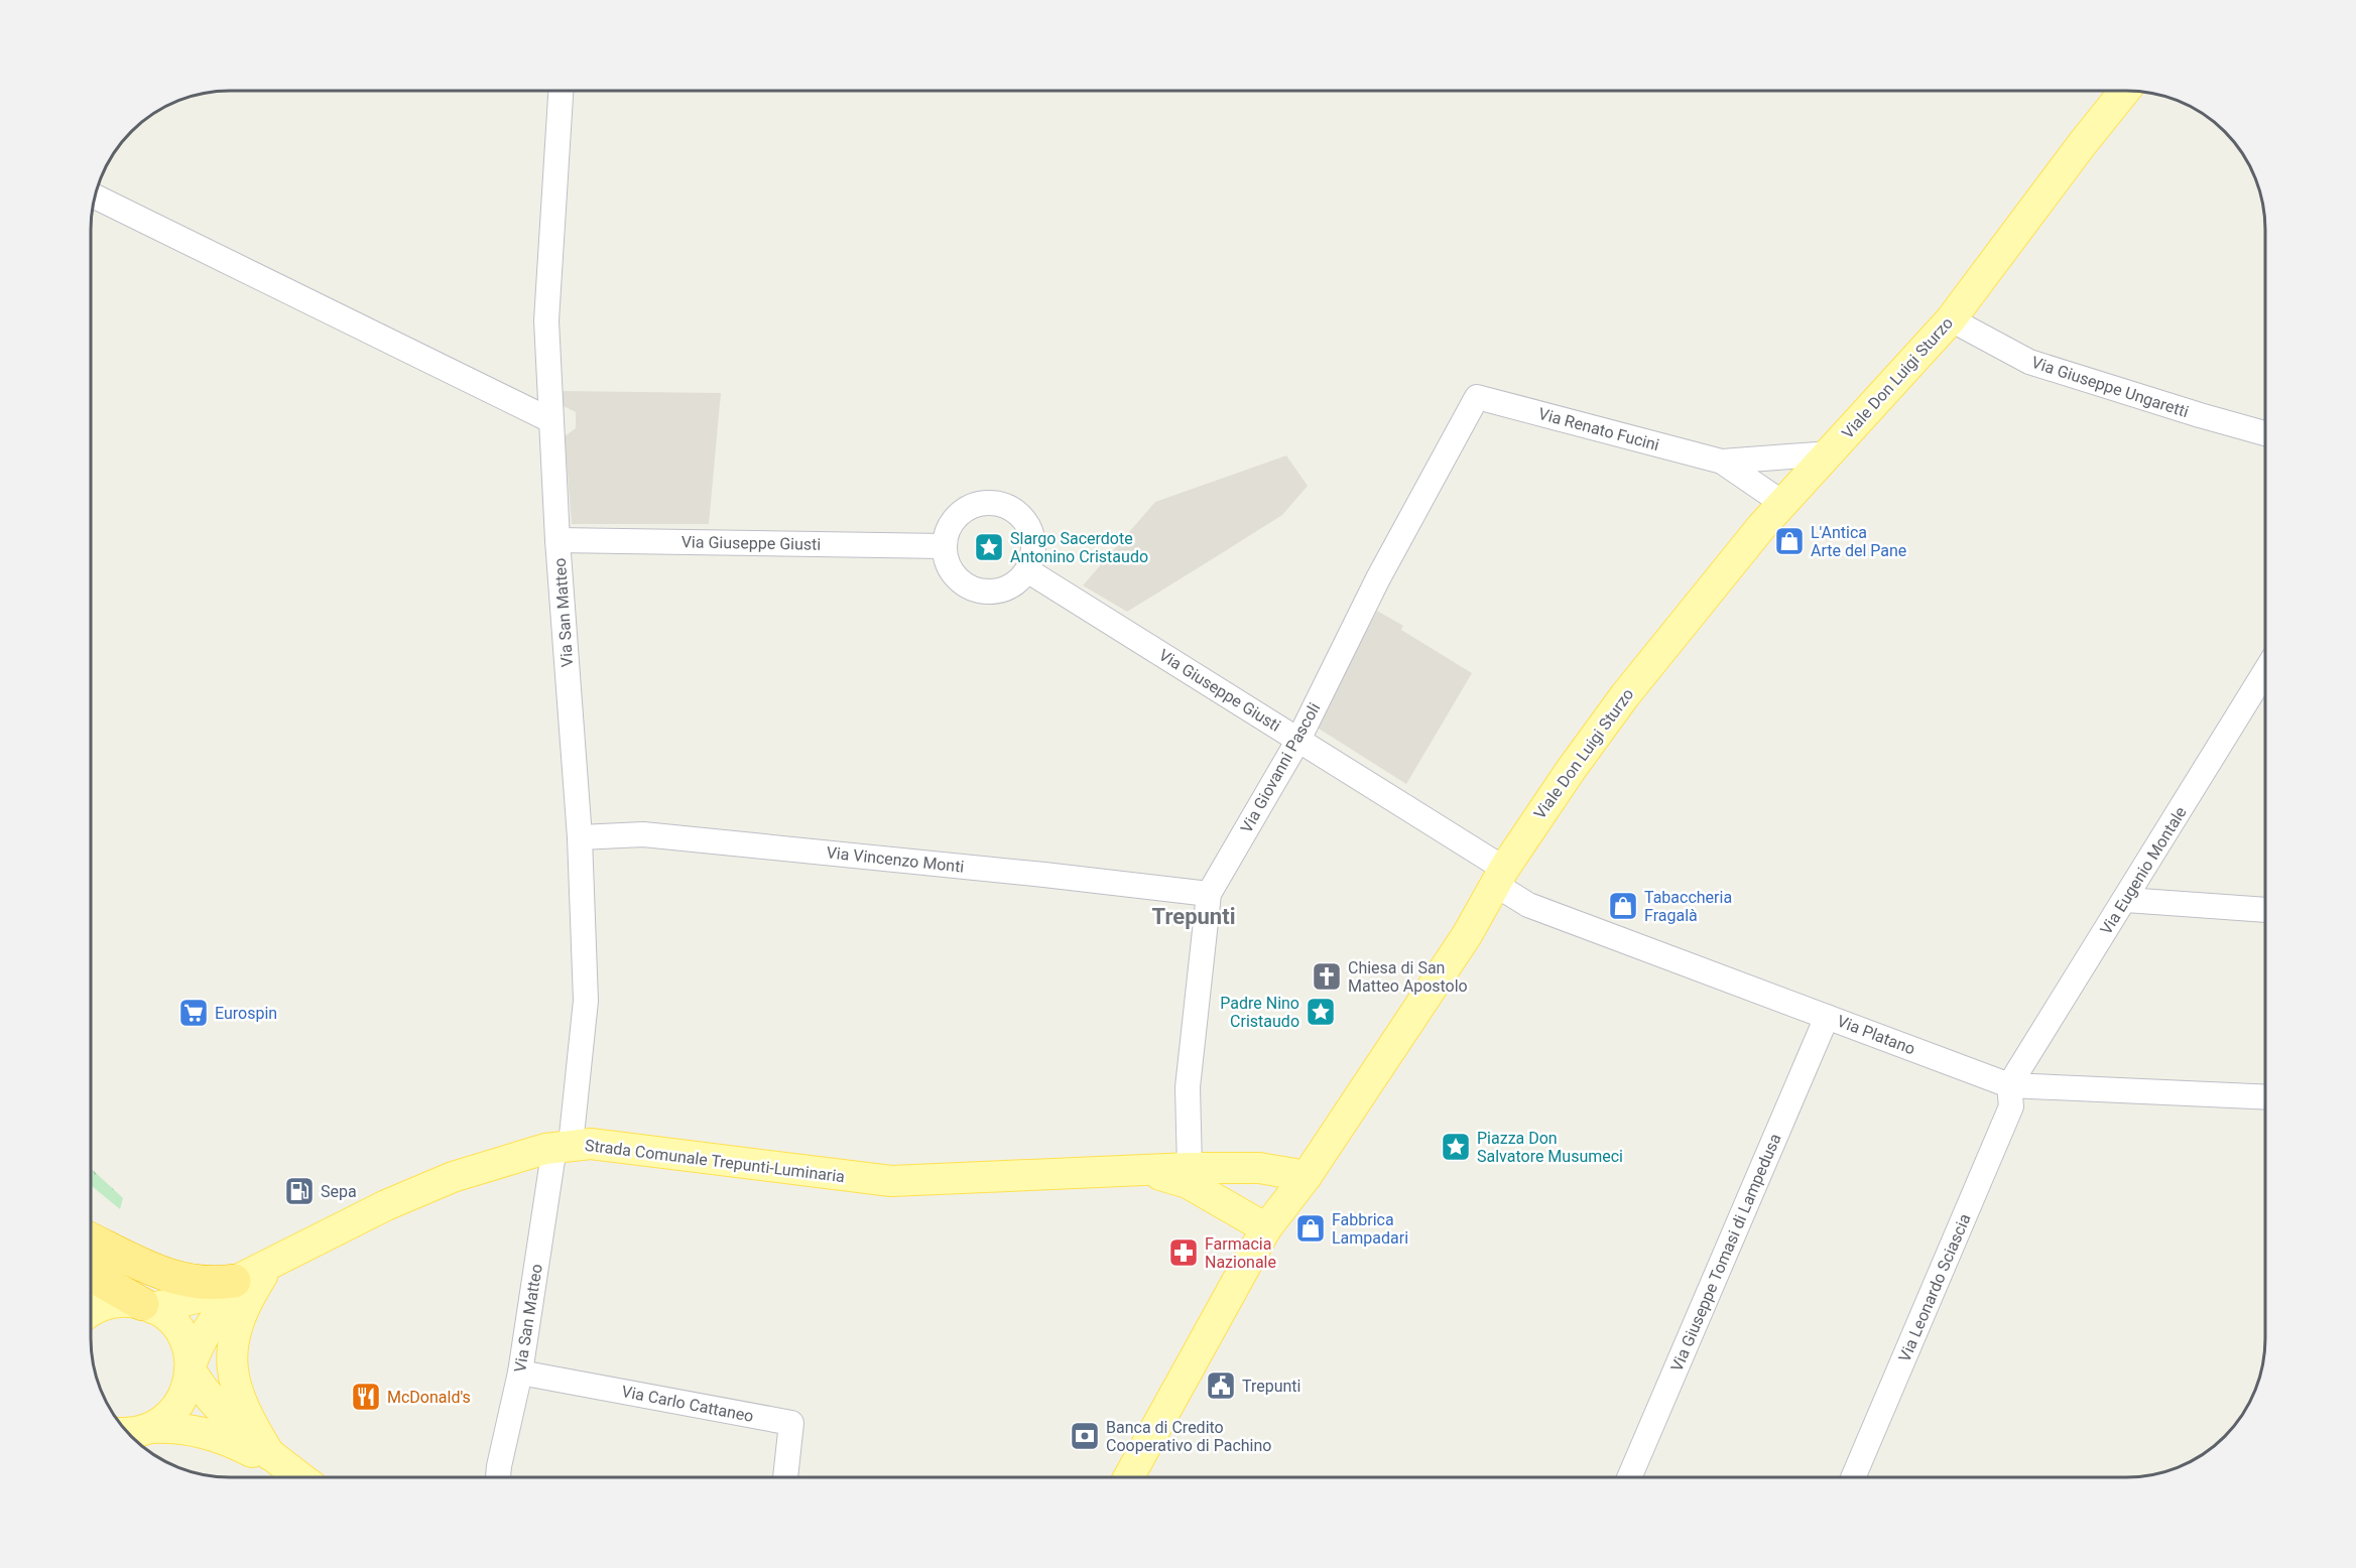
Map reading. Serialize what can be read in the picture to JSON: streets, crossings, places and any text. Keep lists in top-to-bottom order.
{
  "streets": {
    "main road": ["Viale Don Luigi Sturzo", "Strada Comunale Trepunti-Luminaria"],
    "street": [
      "Via Giuseppe Ungaretti",
      "Via Renato Fucini",
      "Via Giuseppe Giusti",
      "Via San Matteo",
      "Via Giovanni Pascoli",
      "Via Vincenzo Monti",
      "Via Eugenio Montale",
      "Via Platano",
      "Via Giuseppe Tomasi di Lampedusa",
      "Via Leonardo Sciascia",
      "Via Carlo Cattaneo"
    ]
  },
  "crossings": [
    ["Viale Don Luigi Sturzo", "Via Giuseppe Ungaretti"],
    ["Viale Don Luigi Sturzo", "Via Renato Fucini"],
    ["Viale Don Luigi Sturzo", "Via Giuseppe Giusti"],
    ["Viale Don Luigi Sturzo", "Via Platano"],
    ["Via Renato Fucini", "Via Giovanni Pascoli"],
    ["Via Giuseppe Giusti", "Via San Matteo"],
    ["Via Giuseppe Giusti", "Via Giovanni Pascoli"],
    ["Via Giuseppe Giusti", "Via Platano"],
    ["Via San Matteo", "Via Vincenzo Monti"],
    ["Via San Matteo", "Strada Comunale Trepunti-Luminaria"],
    ["Via San Matteo", "Via Carlo Cattaneo"],
    ["Via Giovanni Pascoli", "Via Vincenzo Monti"],
    ["Via Eugenio Montale", "Via Platano"],
    ["Via Eugenio Montale", "Via Leonardo Sciascia"],
    ["Via Platano", "Via Giuseppe Tomasi di Lampedusa"],
    ["Via Platano", "Via Leonardo Sciascia"]
  ],
  "districts": ["Trepunti"],
  "places": {
    "shop": ["L'Antica Arte del Pane", "Tabaccheria Fragalà", "Fabbrica Lampadari"],
    "place": ["Slargo Sacerdote Antonino Cristaudo", "Padre Nino Cristaudo", "Piazza Don Salvatore Musumeci"],
    "church": ["Chiesa di San Matteo Apostolo"],
    "supermarket": ["Eurospin"],
    "fuel station": ["Sepa"],
    "pharmacy": ["Farmacia Nazionale"],
    "public building": ["Trepunti"],
    "restaurant": ["McDonald's"],
    "bank": ["Banca di Credito Cooperativo di Pachino"]
  }
}
